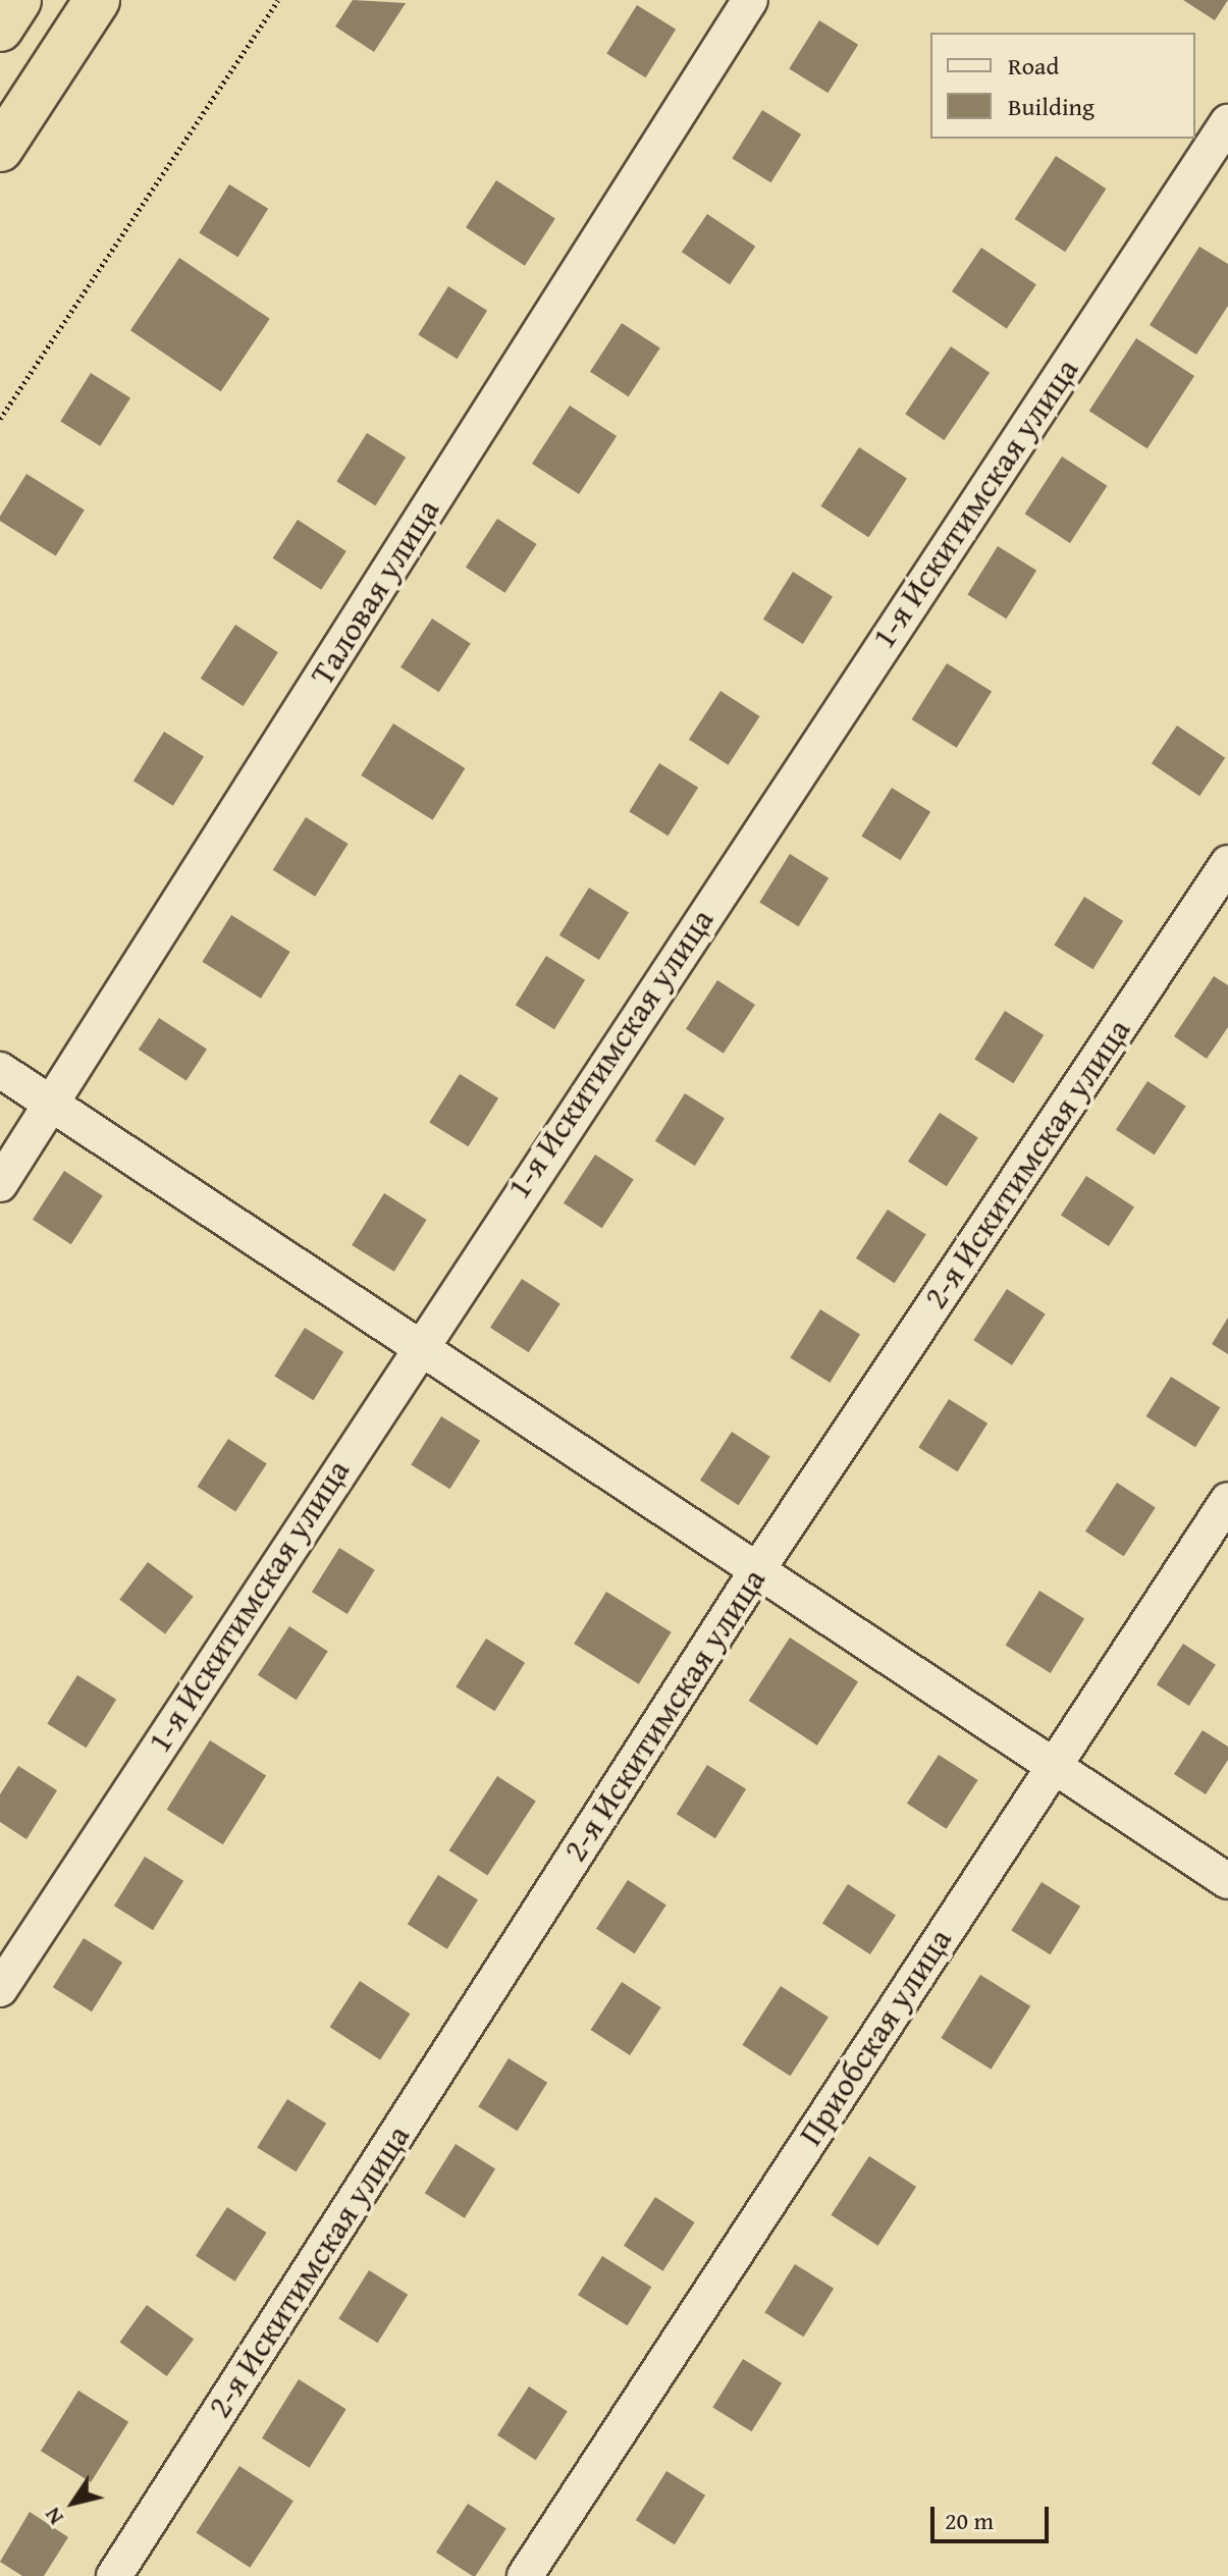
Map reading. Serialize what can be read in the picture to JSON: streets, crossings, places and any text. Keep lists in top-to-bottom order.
{
  "streets": {
    "street": [
      "1-я Искитимская улица",
      "Таловая улица",
      "2-я Искитимская улица",
      "Приобская улица"
    ]
  },
  "legend": ["Road", "Building"],
  "scale_bar": "20 m",
  "north": "bottom left"
}
